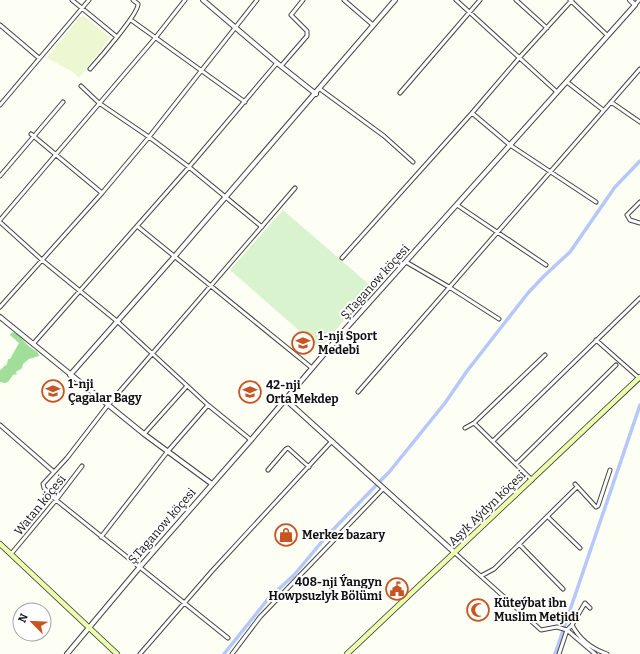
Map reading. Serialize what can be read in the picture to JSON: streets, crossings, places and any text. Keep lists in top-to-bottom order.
{
  "streets": {
    "main road": ["Aşyk Aýdyn köçesi"],
    "street": ["Ş.Taganow köçesi", "Watan köçesi"]
  },
  "places": {
    "school or university": ["1-nji Sport Medebi", "1-nji Çagalar Bagy", "42-nji Orta Mekdep"],
    "shop": ["Merkez bazary"],
    "public building": ["408-nji Ýangyn Howpsuzlyk Bölümi"],
    "mosque": ["Küteýbat ibn Muslim Metjidi"]
  },
  "north": "top left"
}
